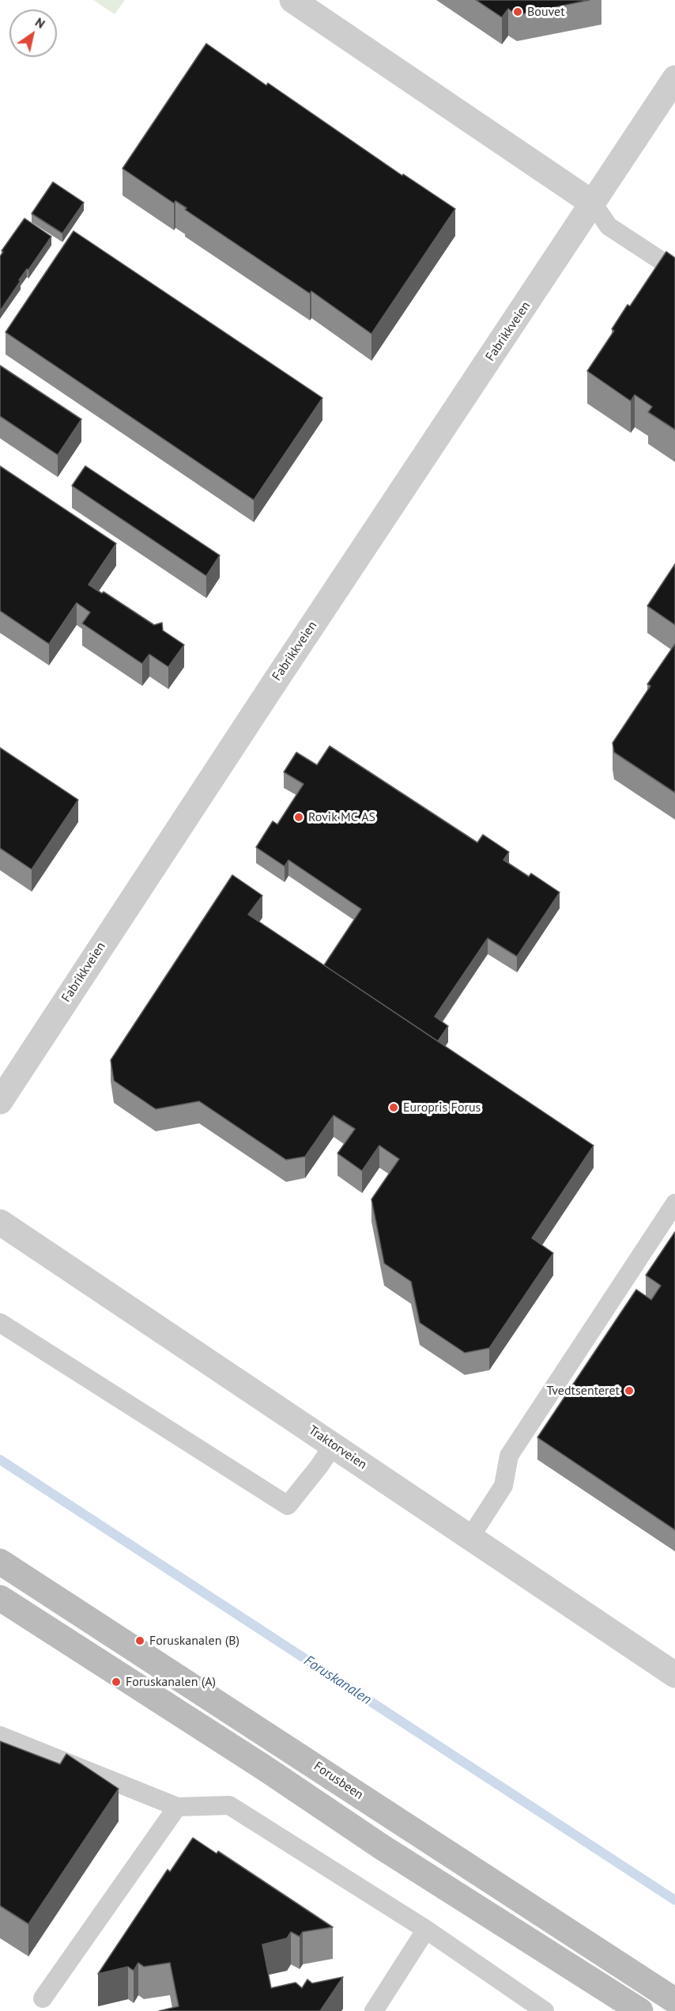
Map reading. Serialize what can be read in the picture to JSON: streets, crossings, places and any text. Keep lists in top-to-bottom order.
{
  "streets": {
    "main road": ["Forusbeen"],
    "street": ["Fabrikkveien", "Traktorveien"]
  },
  "water": ["Foruskanalen"],
  "places": [
    "Bouvet",
    "Rovik MC AS",
    "Europris Forus",
    "Tvedtsenteret",
    "Foruskanalen (B)",
    "Foruskanalen (A)"
  ],
  "north": "top right"
}
